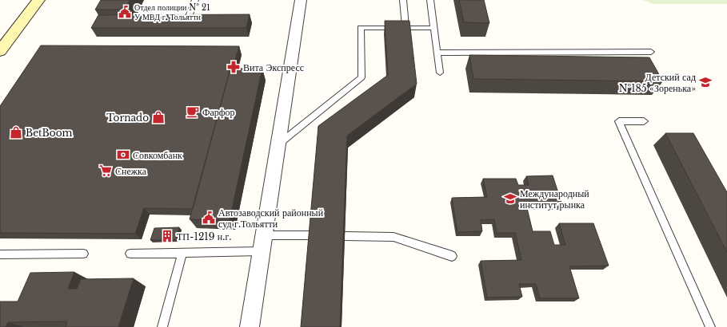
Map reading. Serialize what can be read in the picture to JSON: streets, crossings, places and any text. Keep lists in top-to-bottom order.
{
  "places": {
    "public building": ["Отдел полиции № 21 У МВД г. Тольятти", "Автозаводский районный суд г.Тольятти"],
    "pharmacy": ["Вита Экспресс"],
    "school or university": ["Детский сад №185 «Зоренька»", "Международный институт рынка"],
    "cafe": ["Фарфор"],
    "shop": ["Tornado", "BetBoom"],
    "bank": ["Совкомбанк"],
    "supermarket": ["Снежка"],
    "building": ["ТП-1219 н.г."]
  }
}
